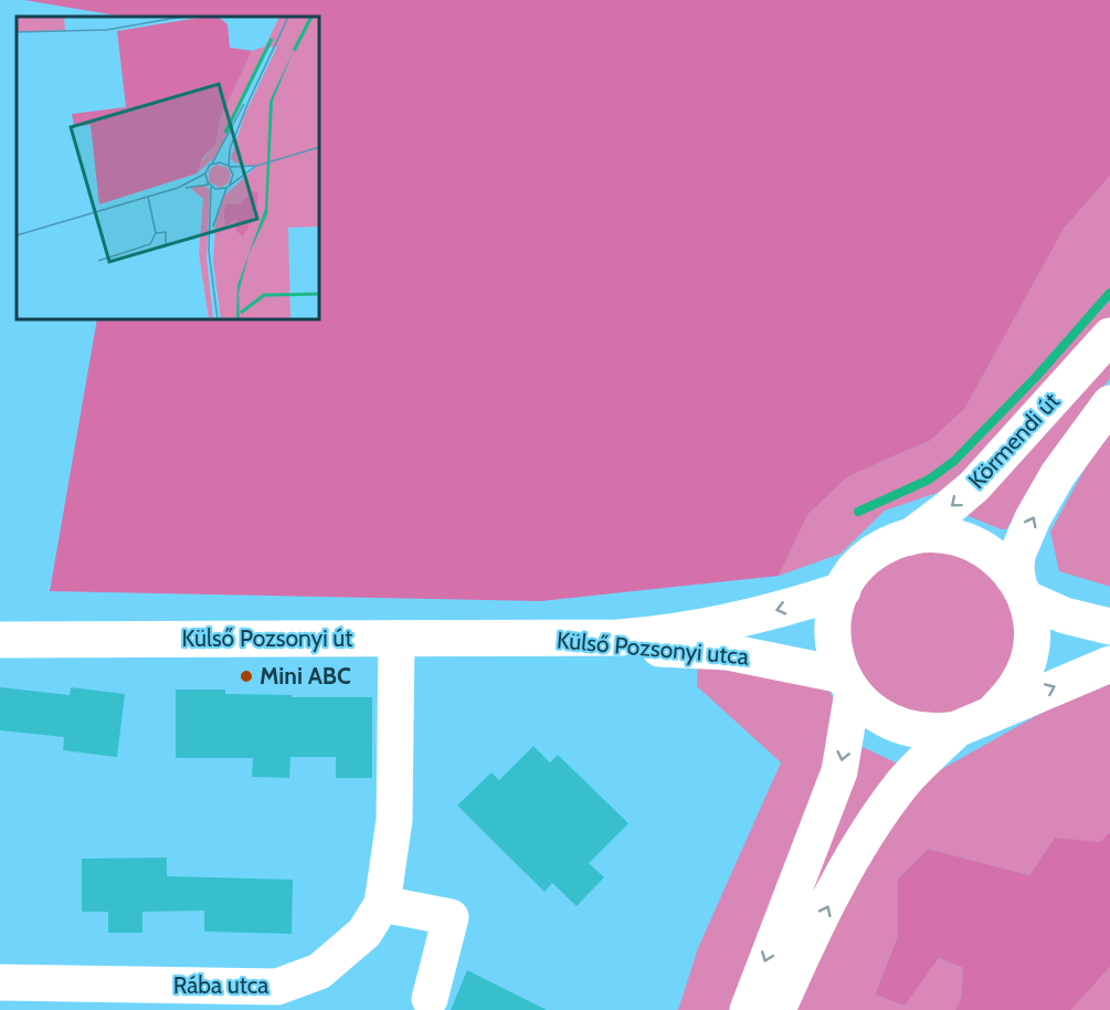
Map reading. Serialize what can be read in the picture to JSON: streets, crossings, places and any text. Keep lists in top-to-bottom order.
{
  "streets": {
    "main road": [
      "Körmendi út",
      "Külső Pozsonyi út",
      "Külső Pozsonyi utca",
      "Rába utca"
    ]
  },
  "crossings": [
    ["Körmendi út", "Külső Pozsonyi utca"],
    ["Külső Pozsonyi út", "Külső Pozsonyi utca"],
    ["Külső Pozsonyi út", "Rába utca"]
  ],
  "places": ["Mini ABC"]
}
